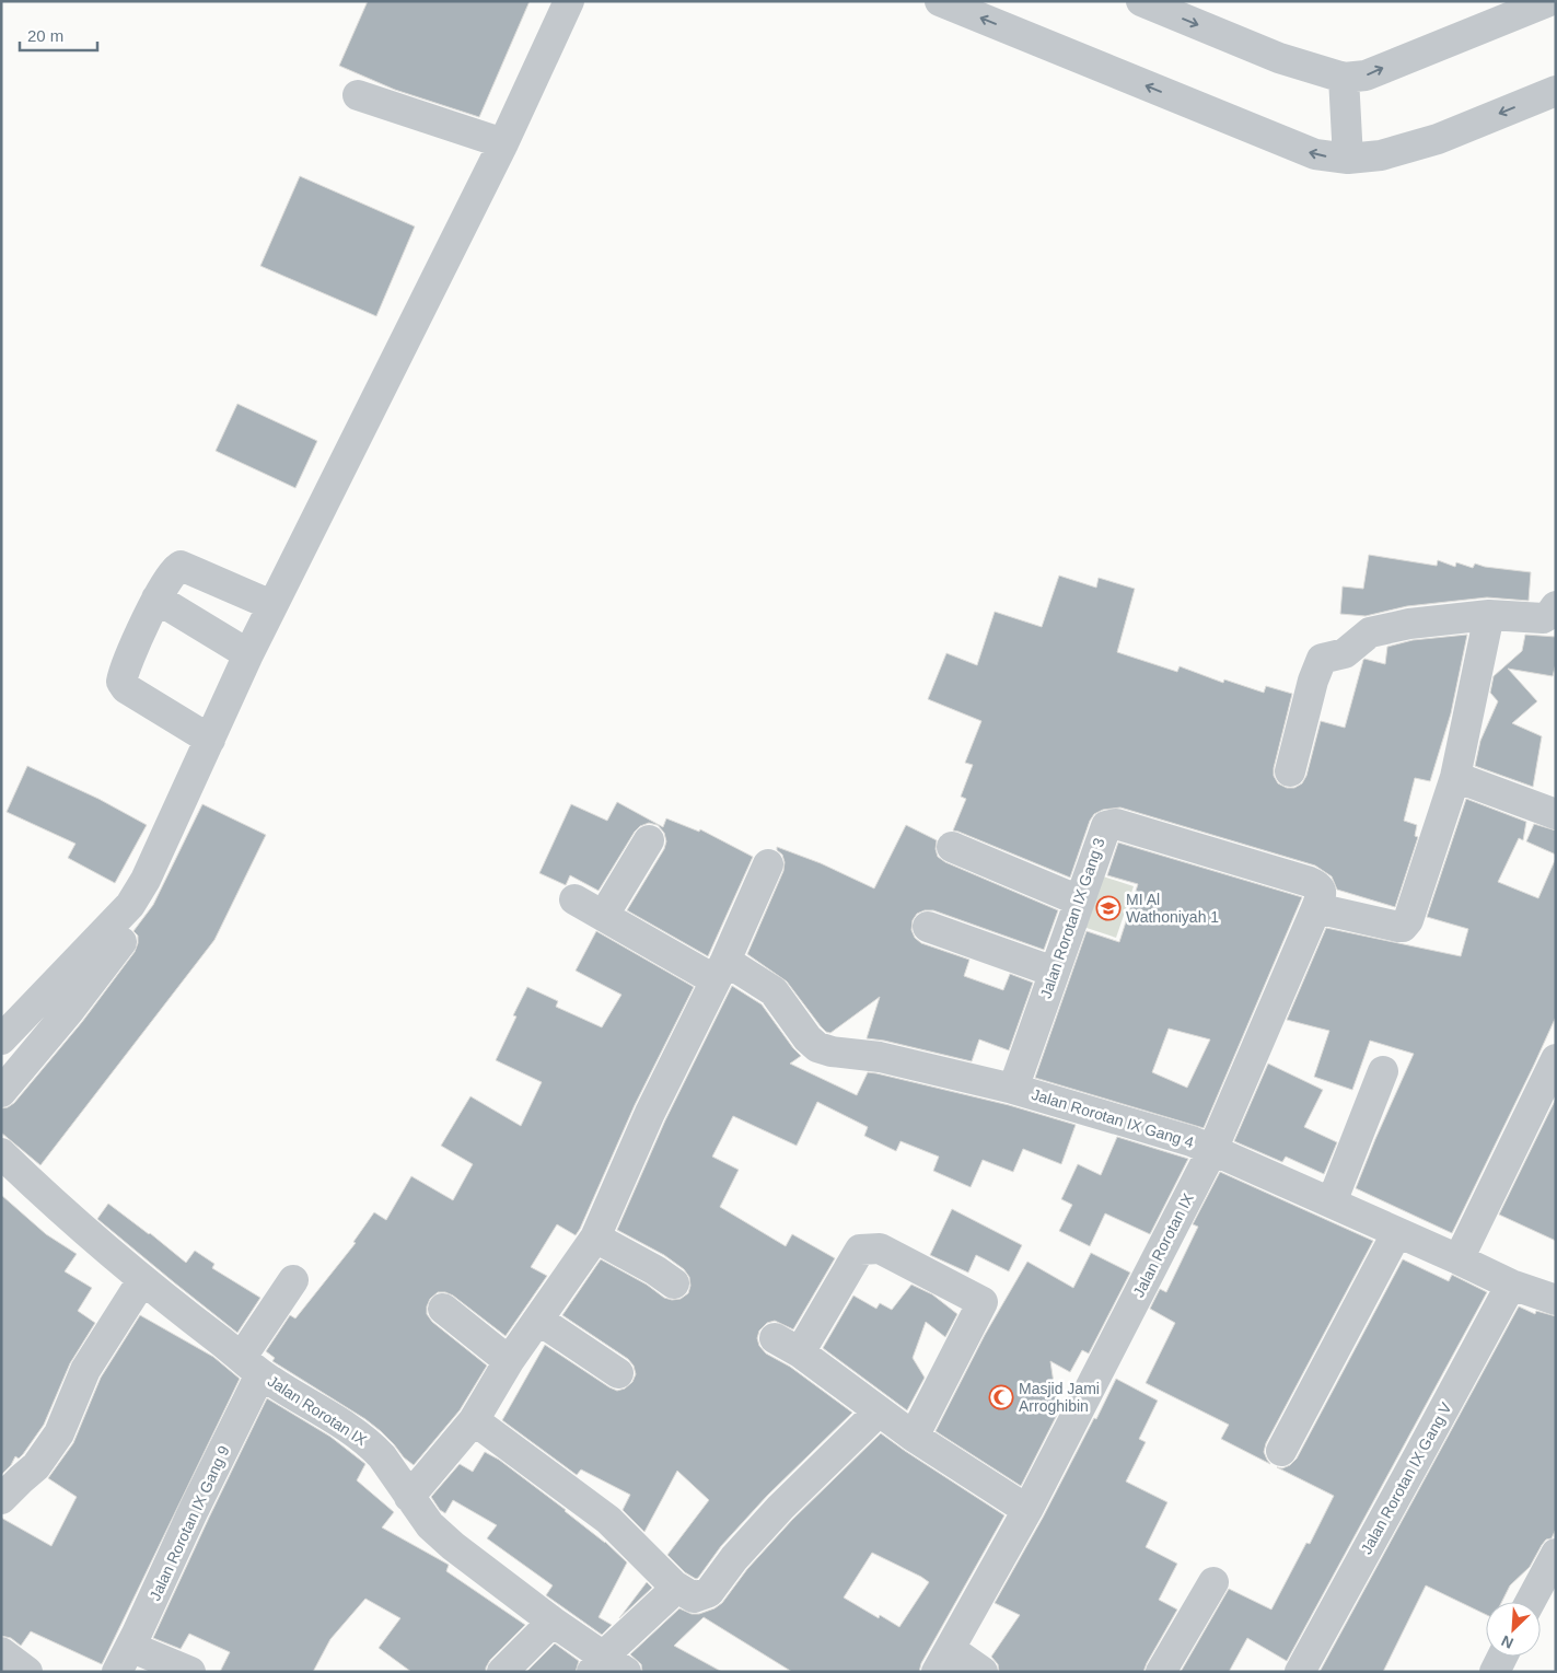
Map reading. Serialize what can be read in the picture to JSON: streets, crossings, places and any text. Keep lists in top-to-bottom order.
{
  "streets": {
    "street": [
      "Jalan Rorotan IX Gang 3",
      "Jalan Rorotan IX Gang 4",
      "Jalan Rorotan IX",
      "Jalan Rorotan IX Gang V",
      "Jalan Rorotan IX Gang 9"
    ]
  },
  "crossings": [
    ["Jalan Rorotan IX Gang 3", "Jalan Rorotan IX Gang 4"],
    ["Jalan Rorotan IX Gang 4", "Jalan Rorotan IX"],
    ["Jalan Rorotan IX", "Jalan Rorotan IX Gang 9"]
  ],
  "places": {
    "school or university": ["MI Al Wathoniyah 1"],
    "mosque": ["Masjid Jami Arroghibin"]
  },
  "scale_bar": "20 m",
  "north": "bottom left"
}
